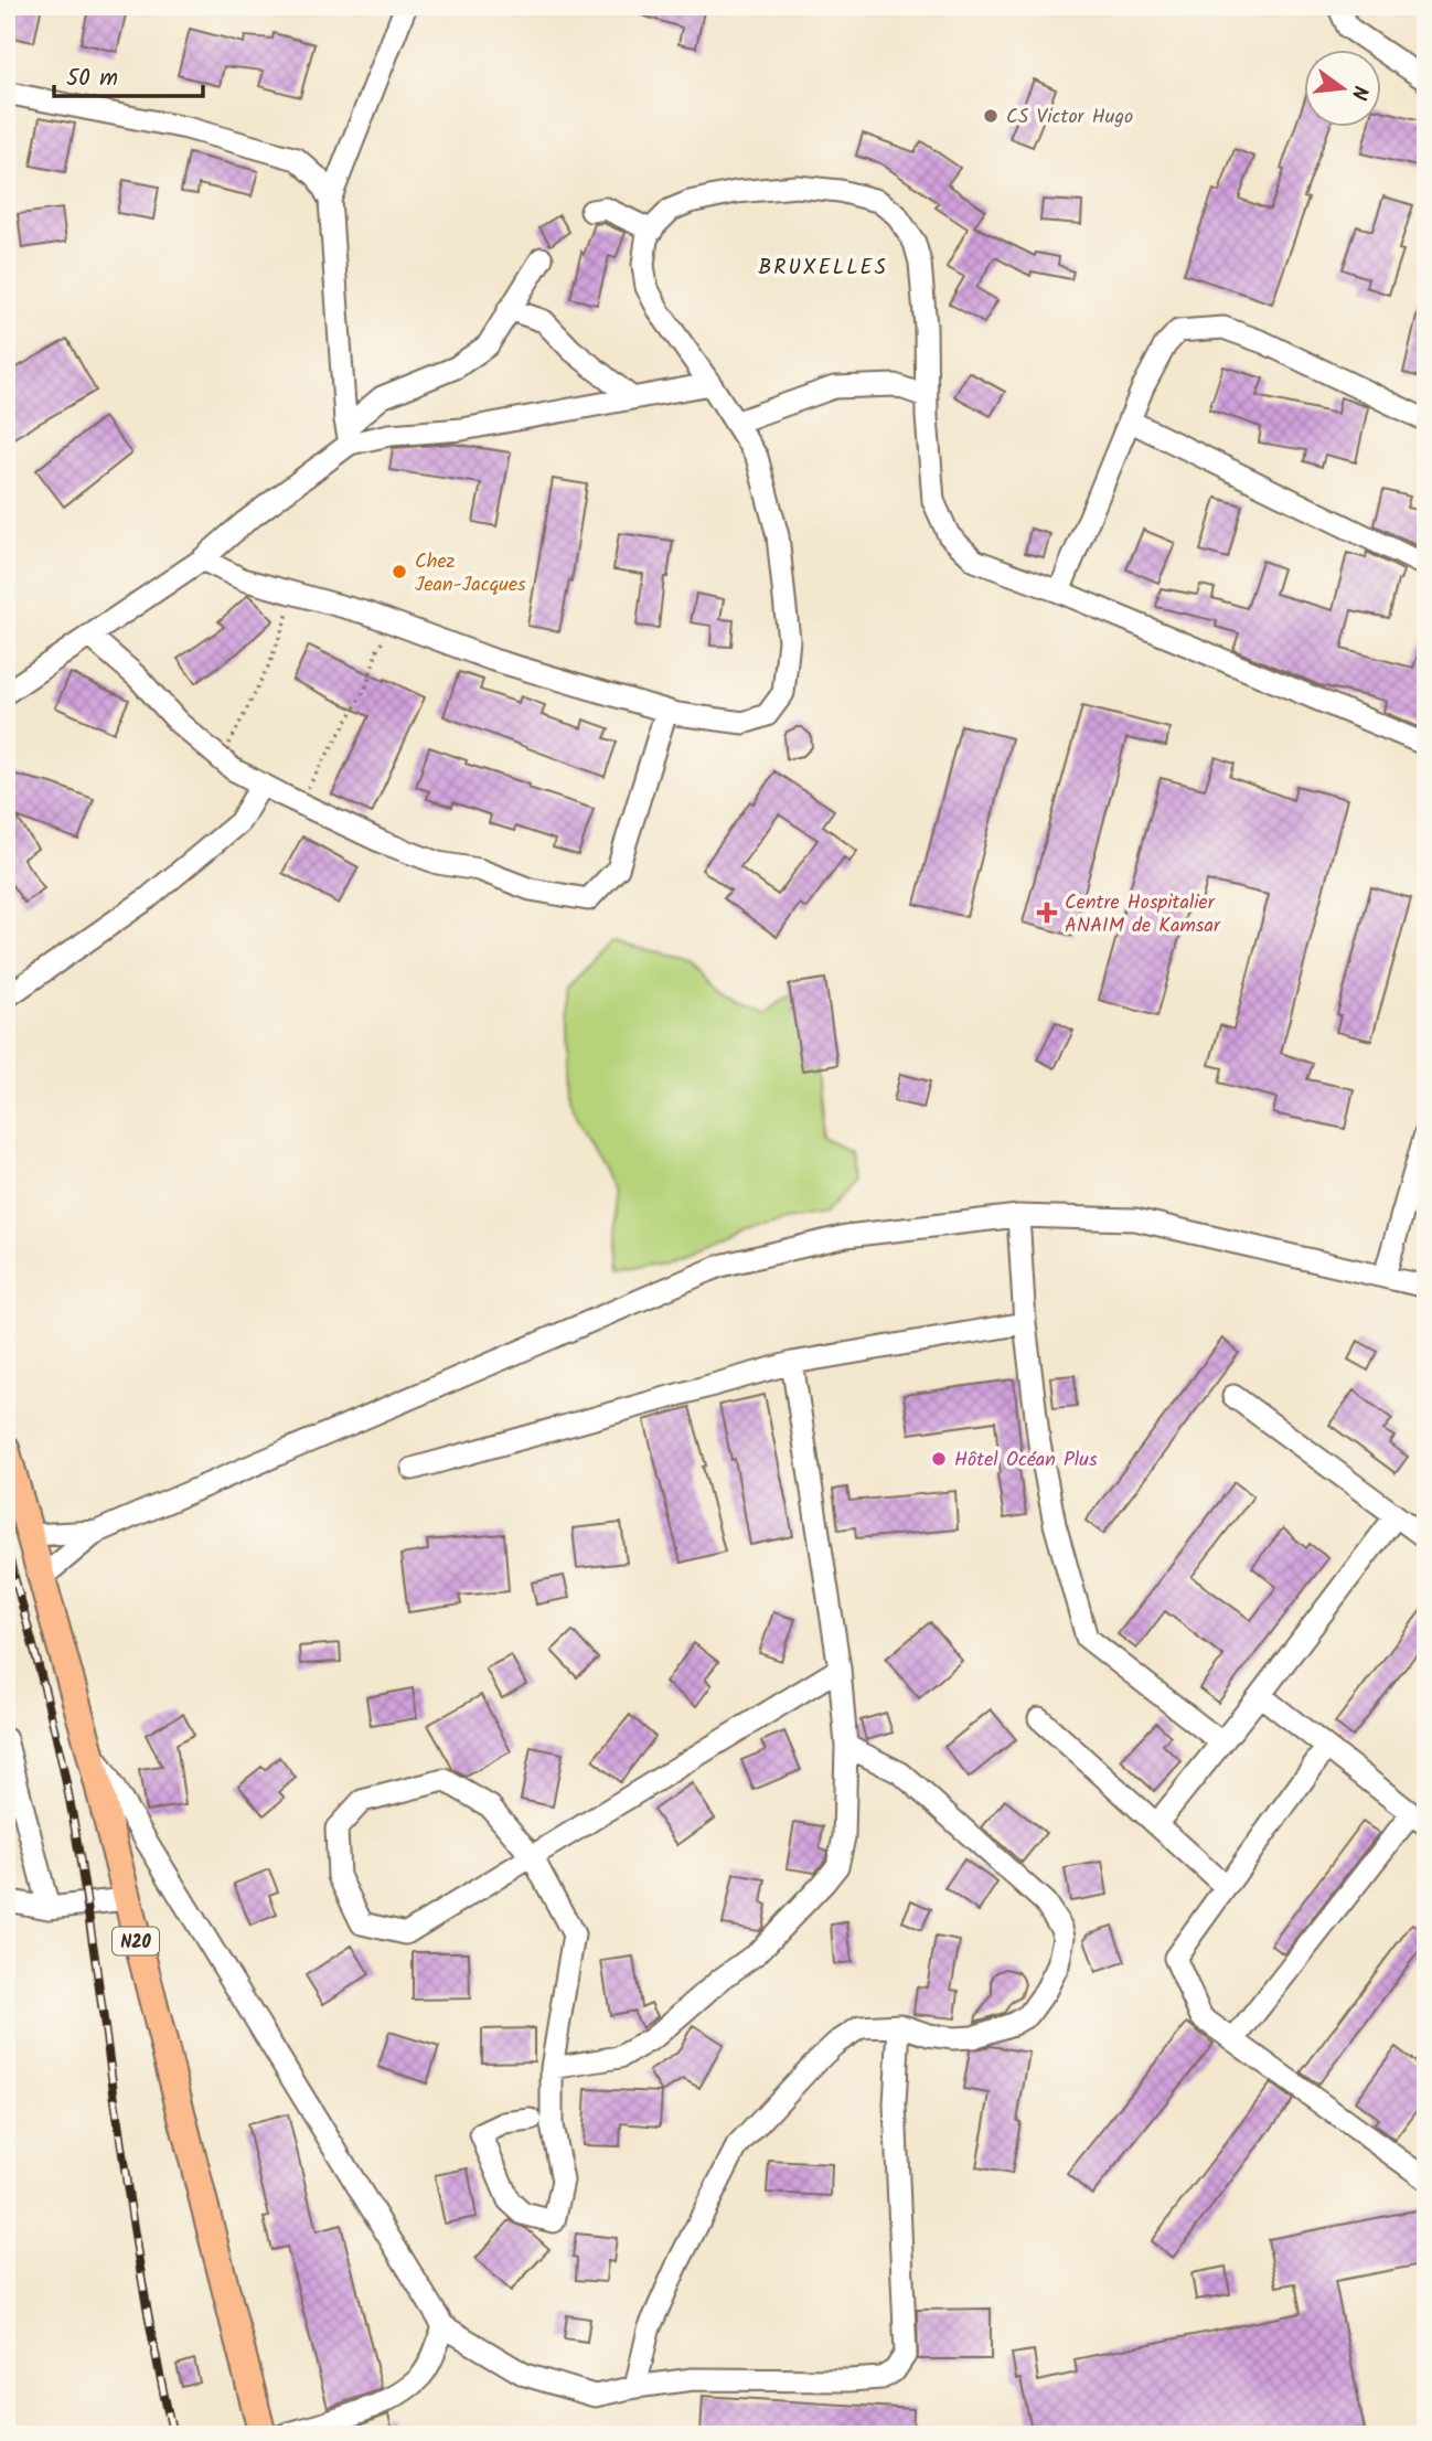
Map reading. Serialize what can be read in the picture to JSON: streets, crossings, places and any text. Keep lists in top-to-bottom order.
{
  "streets": {
    "main road": ["N20"]
  },
  "districts": ["BRUXELLES"],
  "places": {
    "other": ["CS Victor Hugo", "Chez Jean-Jacques", "Hôtel Océan Plus"],
    "health": ["Centre Hospitalier ANAIM de Kamsar"]
  },
  "scale_bar": "50 m",
  "north": "right"
}
